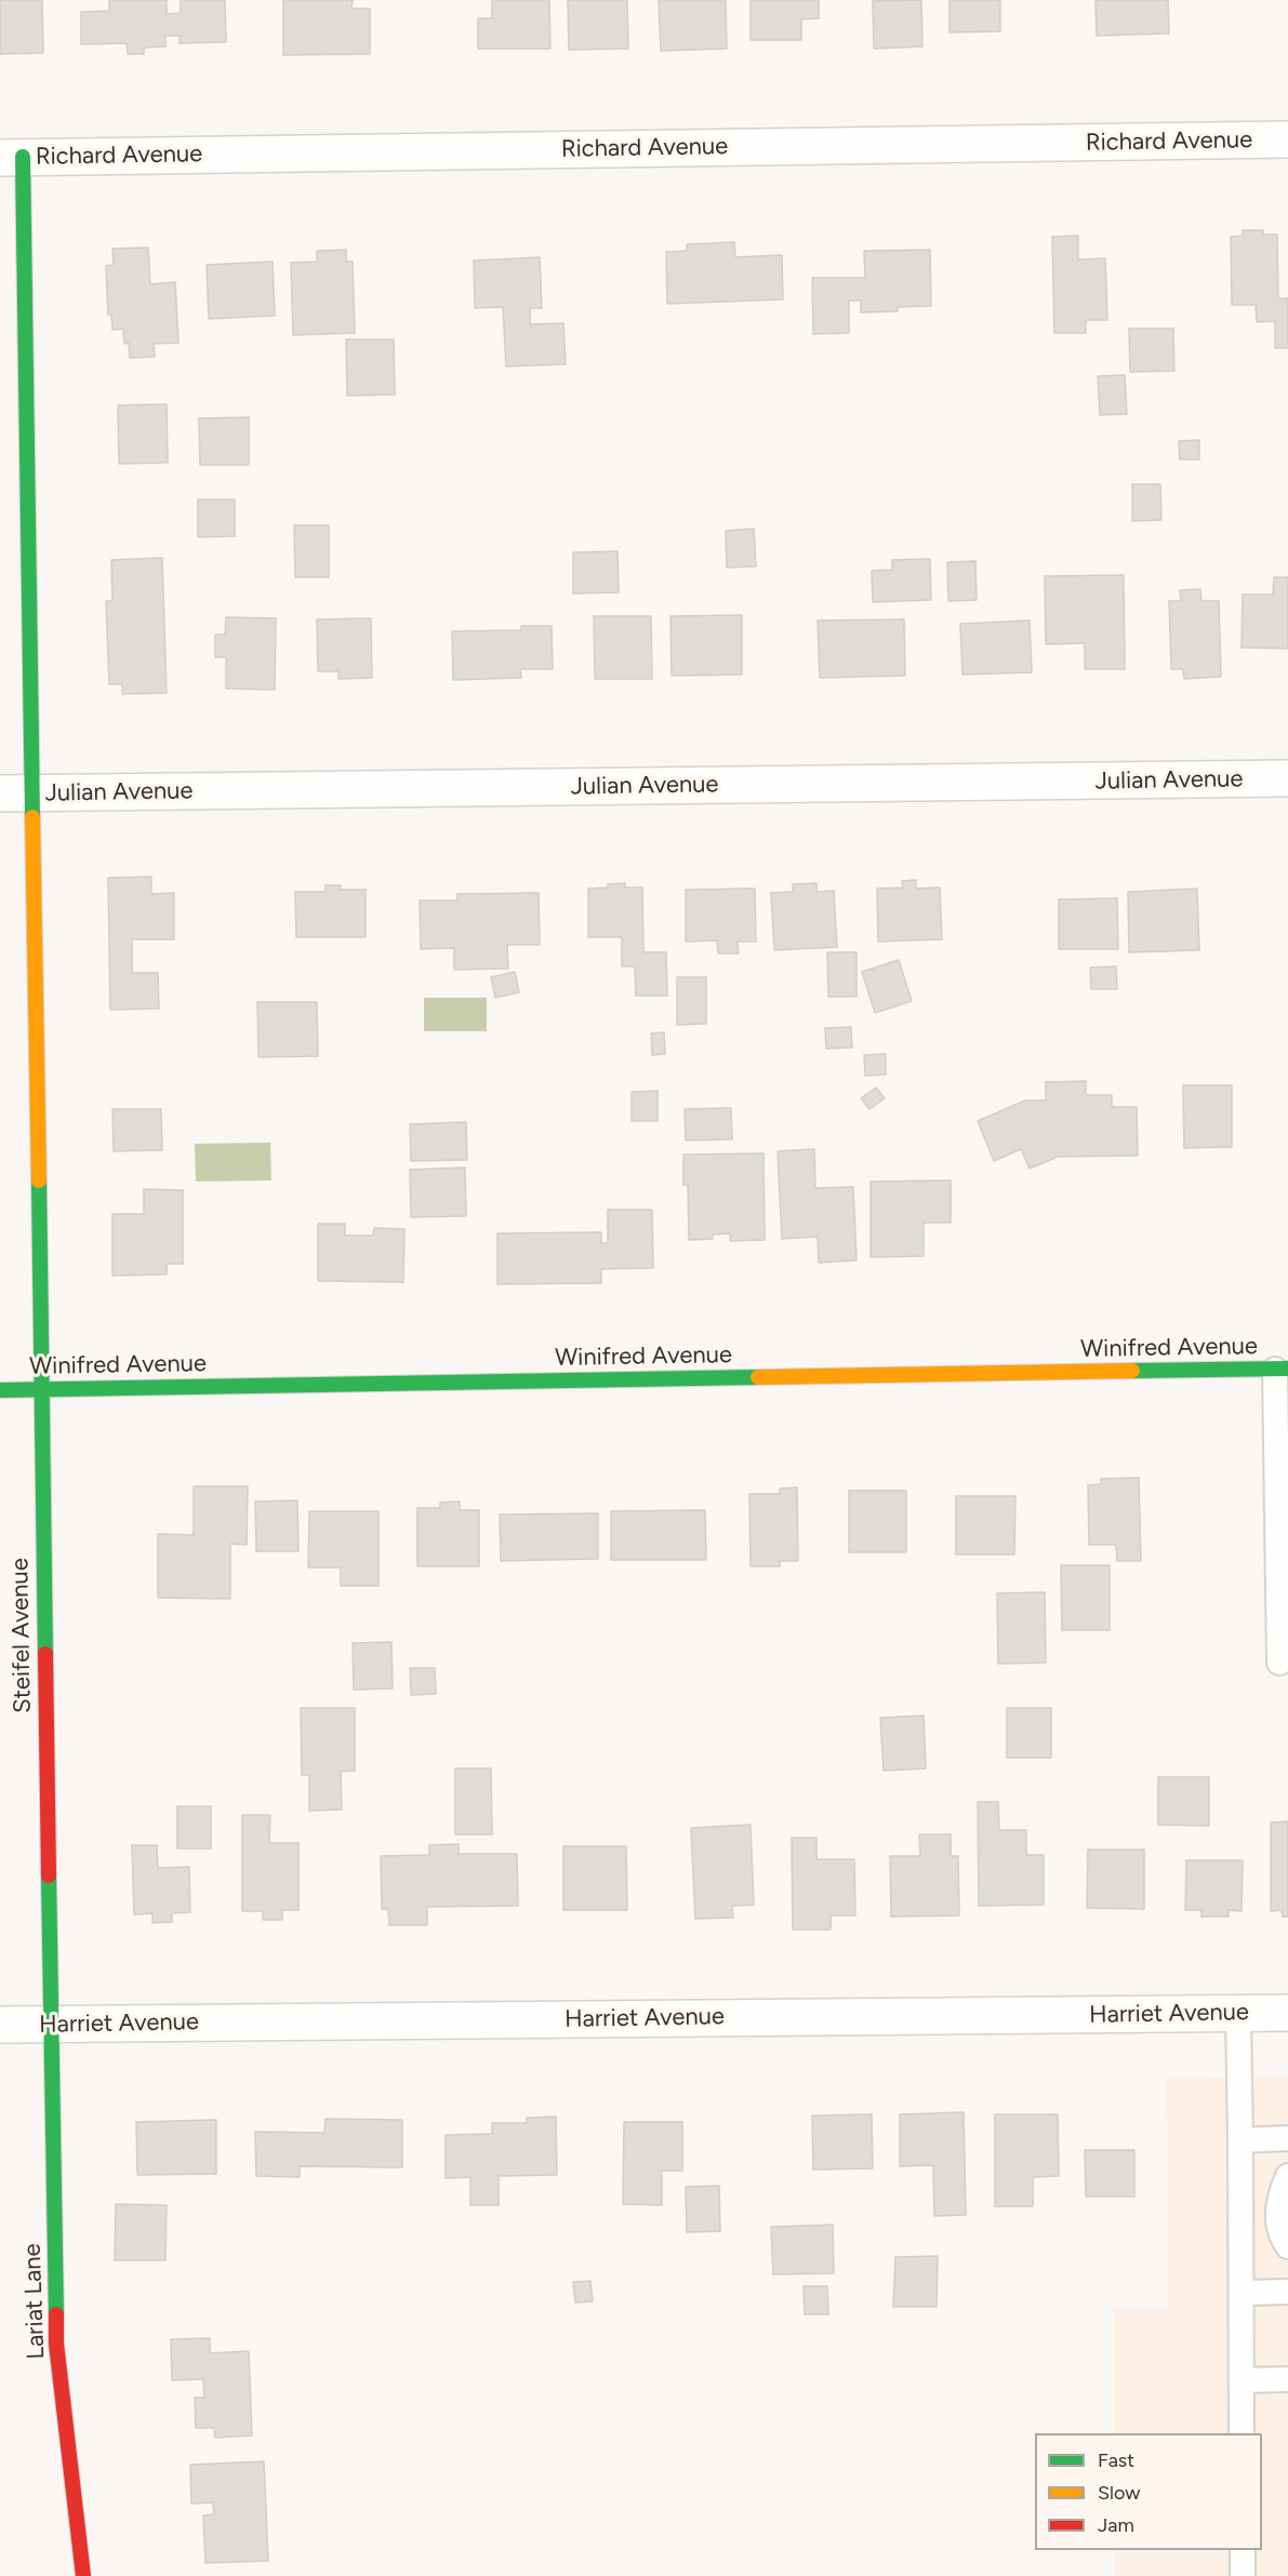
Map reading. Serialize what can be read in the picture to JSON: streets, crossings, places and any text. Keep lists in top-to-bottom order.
{
  "streets": {
    "street": [
      "Richard Avenue",
      "Julian Avenue",
      "Winifred Avenue",
      "Steifel Avenue",
      "Harriet Avenue",
      "Lariat Lane"
    ]
  },
  "crossings": [
    ["Richard Avenue", "Steifel Avenue"],
    ["Julian Avenue", "Steifel Avenue"],
    ["Winifred Avenue", "Steifel Avenue"],
    ["Steifel Avenue", "Harriet Avenue"],
    ["Steifel Avenue", "Lariat Lane"],
    ["Harriet Avenue", "Lariat Lane"]
  ],
  "legend": ["Fast", "Slow", "Jam"]
}
